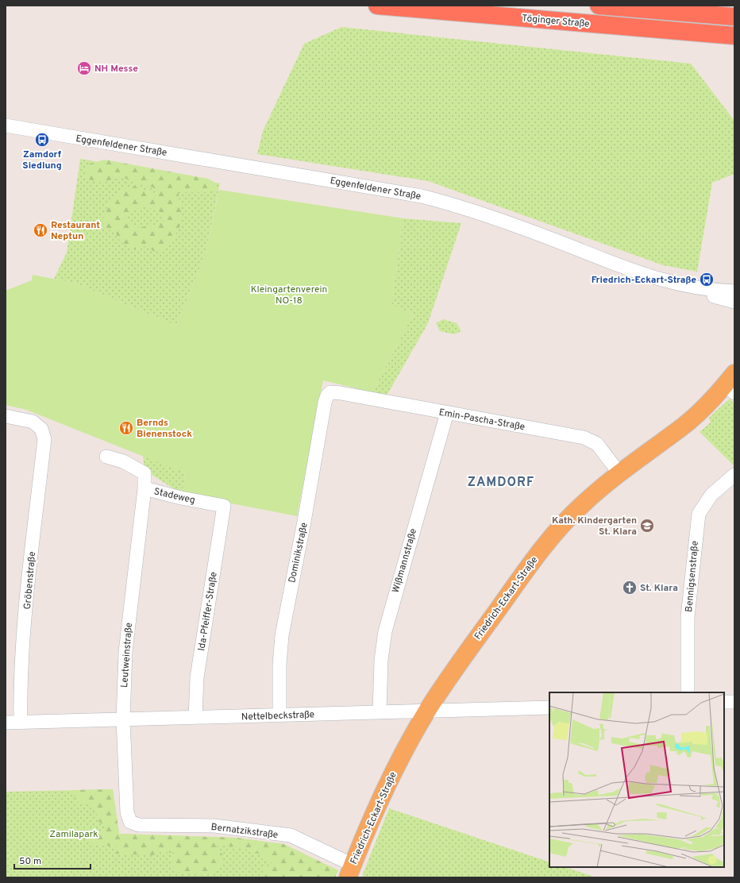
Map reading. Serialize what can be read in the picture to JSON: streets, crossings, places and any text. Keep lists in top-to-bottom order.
{
  "streets": {
    "highway": ["Töginger Straße"],
    "main road": ["Friedrich-Eckart-Straße"],
    "street": [
      "Eggenfeldener Straße",
      "Emin-Pascha-Straße",
      "Stadeweg",
      "Dominikstraße",
      "Wißmannstraße",
      "Bennigsenstraße",
      "Gröbenstraße",
      "Ida-Pfeiffer-Straße",
      "Leutweinstraße",
      "Nettelbeckstraße",
      "Bernatzikstraße"
    ]
  },
  "crossings": [
    ["Emin-Pascha-Straße", "Dominikstraße"],
    ["Emin-Pascha-Straße", "Wißmannstraße"],
    ["Emin-Pascha-Straße", "Friedrich-Eckart-Straße"],
    ["Stadeweg", "Ida-Pfeiffer-Straße"],
    ["Stadeweg", "Leutweinstraße"],
    ["Dominikstraße", "Nettelbeckstraße"],
    ["Wißmannstraße", "Nettelbeckstraße"],
    ["Gröbenstraße", "Nettelbeckstraße"],
    ["Friedrich-Eckart-Straße", "Nettelbeckstraße"],
    ["Friedrich-Eckart-Straße", "Bernatzikstraße"],
    ["Ida-Pfeiffer-Straße", "Nettelbeckstraße"],
    ["Leutweinstraße", "Nettelbeckstraße"],
    ["Leutweinstraße", "Bernatzikstraße"]
  ],
  "districts": ["ZAMDORF"],
  "parks": ["Kleingartenverein NO-18", "Zamilapark"],
  "places": {
    "hotel": ["NH Messe"],
    "bus stop": ["Zamdorf Siedlung", "Friedrich-Eckart-Straße"],
    "restaurant": ["Restaurant Neptun", "Bernds Bienenstock"],
    "school or university": ["Kath. Kindergarten St. Klara"],
    "church": ["St. Klara"]
  },
  "scale_bar": "50 m"
}
